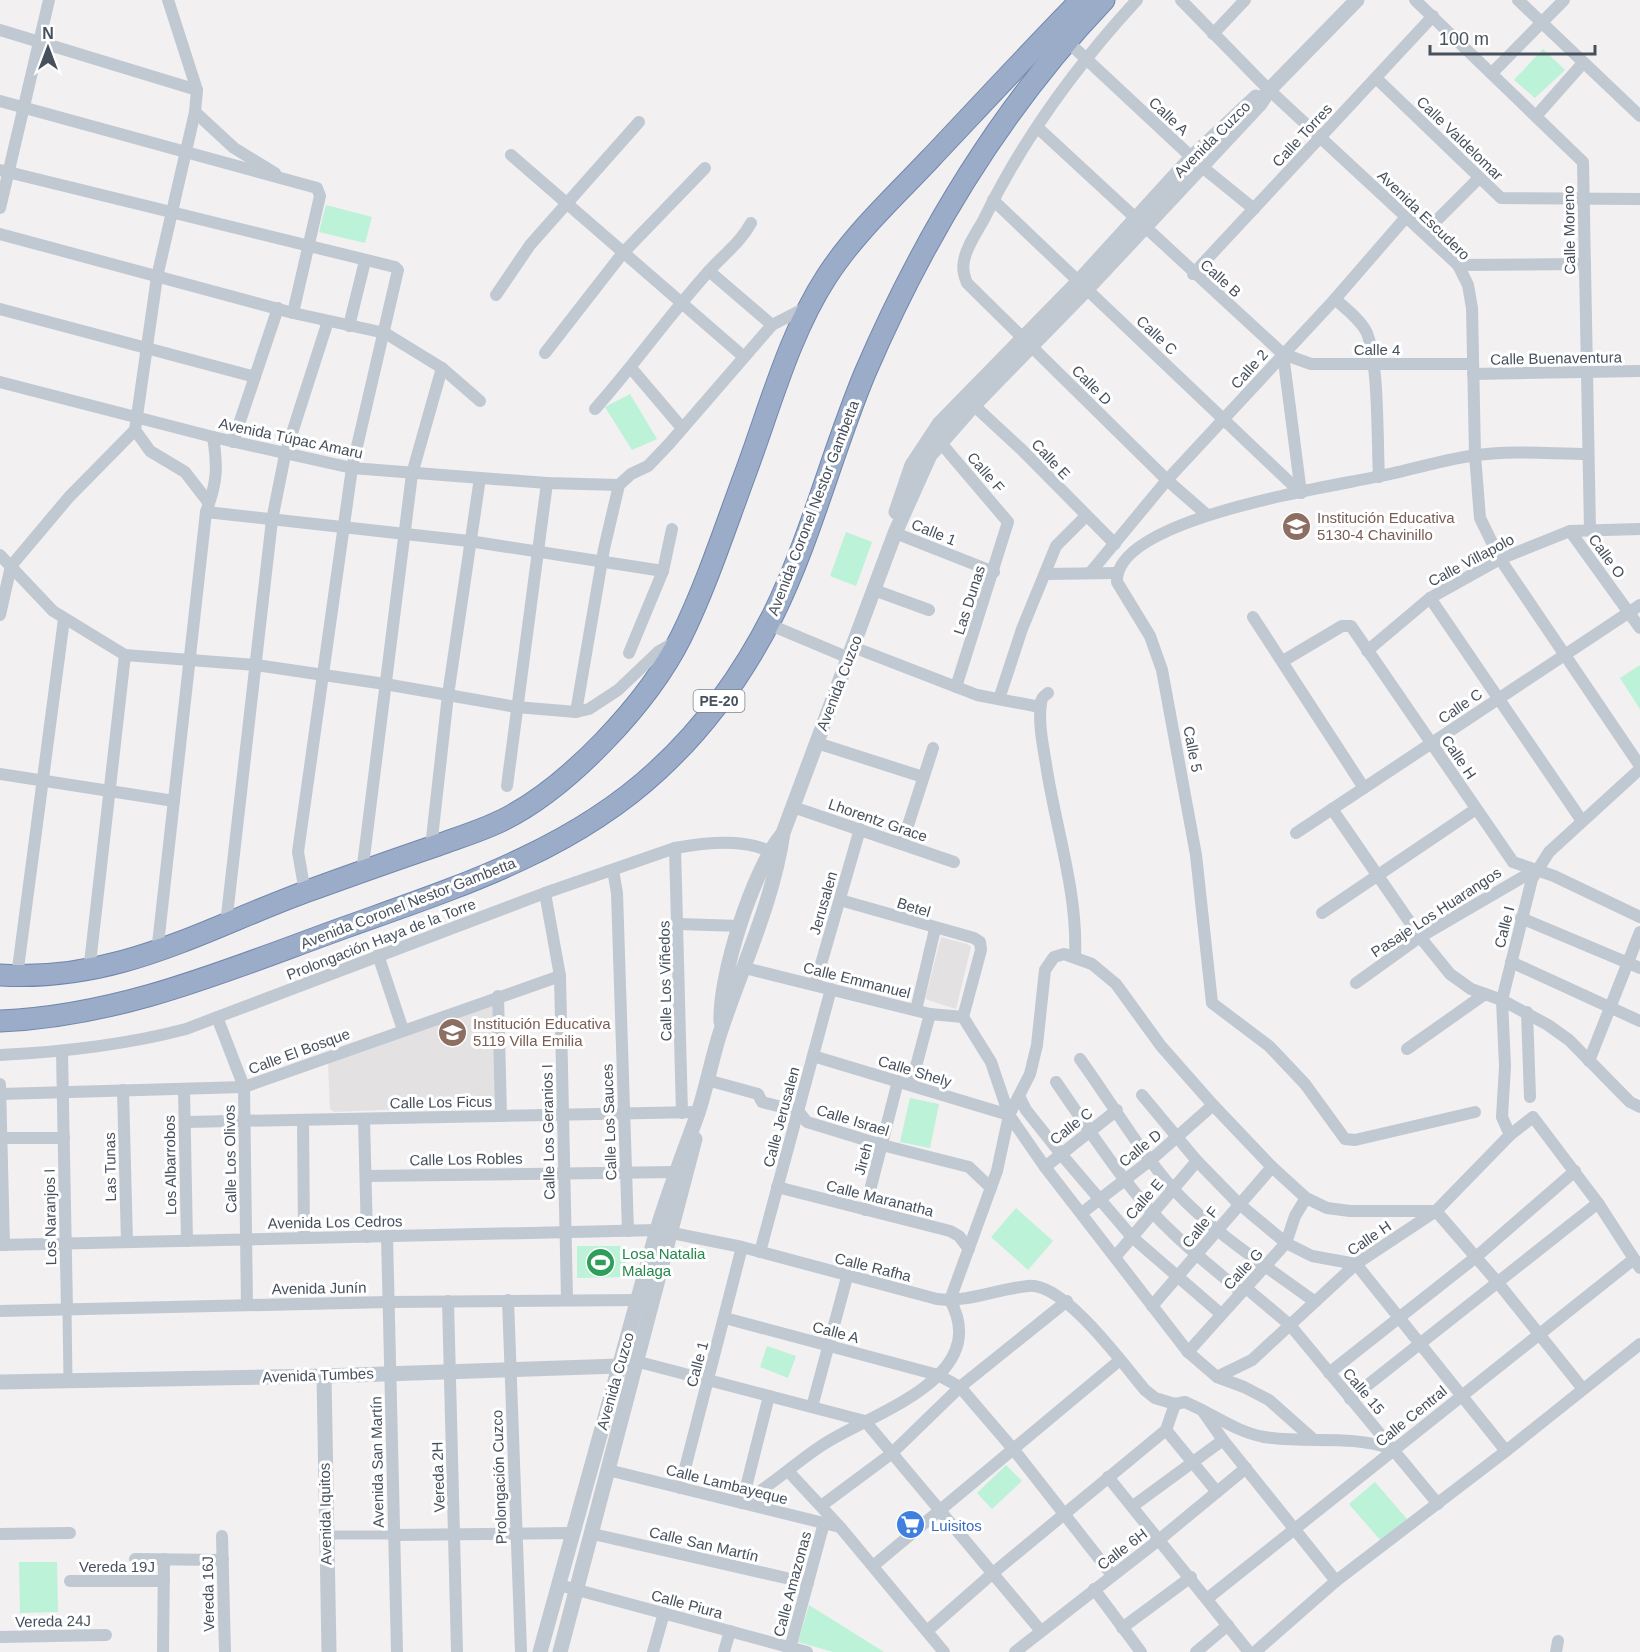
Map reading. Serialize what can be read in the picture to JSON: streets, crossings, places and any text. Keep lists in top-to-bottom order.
{
  "streets": {
    "highway": ["Avenida Coronel Nestor Gambetta", "PE-20"],
    "street": [
      "Calle A",
      "Calle Torres",
      "Calle Valdelomar",
      "Avenida Cuzco",
      "Avenida Escudero",
      "Calle Moreno",
      "Calle B",
      "Calle C",
      "Calle 4",
      "Calle Buenaventura",
      "Calle 2",
      "Calle D",
      "Avenida Túpac Amaru",
      "Calle E",
      "Calle F",
      "Calle 1",
      "Calle O",
      "Calle Villapolo",
      "Las Dunas",
      "Calle 5",
      "Calle H",
      "Lhorentz Grace",
      "Jerusalen",
      "Betel",
      "Pasaje Los Huarangos",
      "Calle I",
      "Prolongación Haya de la Torre",
      "Calle Emmanuel",
      "Calle Los Viñedos",
      "Calle El Bosque",
      "Calle Shely",
      "Calle Los Ficus",
      "Calle Jerusalen",
      "Calle Israel",
      "Calle Los Sauces",
      "Calle Los Geranios I",
      "Calle Los Olivos",
      "Calle Los Robles",
      "Jireh",
      "Los Albarrobos",
      "Las Tunas",
      "Calle Maranatha",
      "Los Naranjos I",
      "Avenida Los Cedros",
      "Calle Rafha",
      "Calle G",
      "Avenida Junín",
      "Avenida Tumbes",
      "Calle 15",
      "Calle Central",
      "Avenida San Martín",
      "Vereda 2H",
      "Prolongación Cuzco",
      "Calle Lambayeque",
      "Avenida Iquitos",
      "Calle San Martín",
      "Calle 6H",
      "Vereda 19J",
      "Calle Amazonas",
      "Vereda 16J",
      "Calle Piura",
      "Vereda 24J"
    ]
  },
  "crossings": [
    ["Calle A", "Calle Torres"],
    ["Calle A", "Avenida Cuzco"],
    ["Calle A", "Avenida Coronel Nestor Gambetta"],
    ["Calle A", "Calle 1"],
    ["Calle Torres", "Calle Valdelomar"],
    ["Calle Torres", "Avenida Escudero"],
    ["Calle Torres", "Calle Moreno"],
    ["Calle Torres", "Calle B"],
    ["Calle Valdelomar", "Calle Moreno"],
    ["Avenida Cuzco", "Avenida Escudero"],
    ["Avenida Cuzco", "Calle B"],
    ["Avenida Cuzco", "Calle C"],
    ["Avenida Cuzco", "Calle D"],
    ["Avenida Cuzco", "Calle E"],
    ["Avenida Cuzco", "Calle F"],
    ["Avenida Cuzco", "Calle 1"],
    ["Avenida Cuzco", "Lhorentz Grace"],
    ["Avenida Cuzco", "Prolongación Haya de la Torre"],
    ["Avenida Cuzco", "Calle Emmanuel"],
    ["Avenida Cuzco", "Calle Los Ficus"],
    ["Avenida Cuzco", "Calle Israel"],
    ["Avenida Cuzco", "Calle Los Robles"],
    ["Avenida Cuzco", "Avenida Los Cedros"],
    ["Avenida Cuzco", "Calle Rafha"],
    ["Avenida Cuzco", "Avenida Junín"],
    ["Avenida Cuzco", "Avenida Tumbes"],
    ["Avenida Cuzco", "Calle Lambayeque"],
    ["Avenida Cuzco", "Calle San Martín"],
    ["Avenida Cuzco", "Calle Piura"],
    ["Avenida Escudero", "Calle C"],
    ["Avenida Escudero", "Calle 4"],
    ["Avenida Escudero", "Calle Buenaventura"],
    ["Avenida Escudero", "Calle 2"],
    ["Avenida Escudero", "Calle Villapolo"],
    ["Avenida Escudero", "Calle I"],
    ["Calle Moreno", "Calle Buenaventura"],
    ["Calle Moreno", "Calle Villapolo"],
    ["Calle B", "Calle 4"],
    ["Calle B", "Calle 2"],
    ["Calle C", "Calle 2"],
    ["Calle C", "Calle D"],
    ["Calle C", "Calle O"],
    ["Calle C", "Calle H"],
    ["Calle C", "Calle 15"],
    ["Calle 4", "Calle Buenaventura"],
    ["Calle 4", "Calle 2"],
    ["Calle 2", "Calle D"],
    ["Calle 2", "Calle E"],
    ["Calle D", "Calle 15"],
    ["Calle E", "Calle 15"],
    ["Calle F", "Las Dunas"],
    ["Calle F", "Calle 15"],
    ["Calle 1", "Las Dunas"],
    ["Calle 1", "Calle Rafha"],
    ["Calle 1", "Calle Lambayeque"],
    ["Calle O", "Calle Villapolo"],
    ["Calle Villapolo", "Calle H"],
    ["Calle H", "Pasaje Los Huarangos"],
    ["Calle H", "Calle I"],
    ["Calle H", "Calle 15"],
    ["Lhorentz Grace", "Jerusalen"],
    ["Jerusalen", "Betel"],
    ["Jerusalen", "Calle Emmanuel"],
    ["Betel", "Calle Emmanuel"],
    ["Pasaje Los Huarangos", "Calle I"],
    ["Prolongación Haya de la Torre", "Calle Los Viñedos"],
    ["Prolongación Haya de la Torre", "Calle Los Sauces"],
    ["Prolongación Haya de la Torre", "Calle Los Geranios I"],
    ["Prolongación Haya de la Torre", "Calle Los Olivos"],
    ["Prolongación Haya de la Torre", "Los Naranjos I"],
    ["Calle Emmanuel", "Calle Jerusalen"],
    ["Calle Los Viñedos", "Calle Los Ficus"],
    ["Calle El Bosque", "Calle Los Geranios I"],
    ["Calle El Bosque", "Calle Los Olivos"],
    ["Calle El Bosque", "Los Albarrobos"],
    ["Calle El Bosque", "Las Tunas"],
    ["Calle El Bosque", "Los Naranjos I"],
    ["Calle Shely", "Calle Jerusalen"],
    ["Calle Shely", "Jireh"],
    ["Calle Los Ficus", "Calle Los Sauces"],
    ["Calle Los Ficus", "Calle Los Geranios I"],
    ["Calle Los Ficus", "Calle Los Olivos"],
    ["Calle Los Ficus", "Los Albarrobos"],
    ["Calle Jerusalen", "Calle Israel"],
    ["Calle Jerusalen", "Calle Maranatha"],
    ["Calle Jerusalen", "Calle Rafha"],
    ["Calle Israel", "Jireh"],
    ["Calle Los Sauces", "Calle Los Robles"],
    ["Calle Los Sauces", "Avenida Los Cedros"],
    ["Calle Los Geranios I", "Calle Los Robles"],
    ["Calle Los Geranios I", "Avenida Los Cedros"],
    ["Calle Los Geranios I", "Avenida Junín"],
    ["Calle Los Olivos", "Avenida Los Cedros"],
    ["Calle Los Olivos", "Avenida Junín"],
    ["Jireh", "Calle Maranatha"],
    ["Los Albarrobos", "Avenida Los Cedros"],
    ["Las Tunas", "Avenida Los Cedros"],
    ["Los Naranjos I", "Avenida Los Cedros"],
    ["Los Naranjos I", "Avenida Junín"],
    ["Los Naranjos I", "Avenida Tumbes"],
    ["Avenida Los Cedros", "Calle Rafha"],
    ["Avenida Los Cedros", "Avenida San Martín"],
    ["Calle G", "Calle 15"],
    ["Avenida Junín", "Avenida San Martín"],
    ["Avenida Junín", "Vereda 2H"],
    ["Avenida Junín", "Prolongación Cuzco"],
    ["Avenida Tumbes", "Avenida San Martín"],
    ["Avenida Tumbes", "Vereda 2H"],
    ["Avenida Tumbes", "Prolongación Cuzco"],
    ["Avenida Tumbes", "Avenida Iquitos"],
    ["Calle 15", "Calle Central"],
    ["Calle Lambayeque", "Calle Amazonas"],
    ["Calle San Martín", "Calle Amazonas"],
    ["Calle Amazonas", "Calle Piura"]
  ],
  "places": {
    "school or university": ["Institución Educativa 5130-4 Chavinillo", "Institución Educativa 5119 Villa Emilia"],
    "sports": ["Losa Natalia Malaga"],
    "supermarket": ["Luisitos"]
  },
  "scale_bar": "100 m",
  "north": "top"
}
